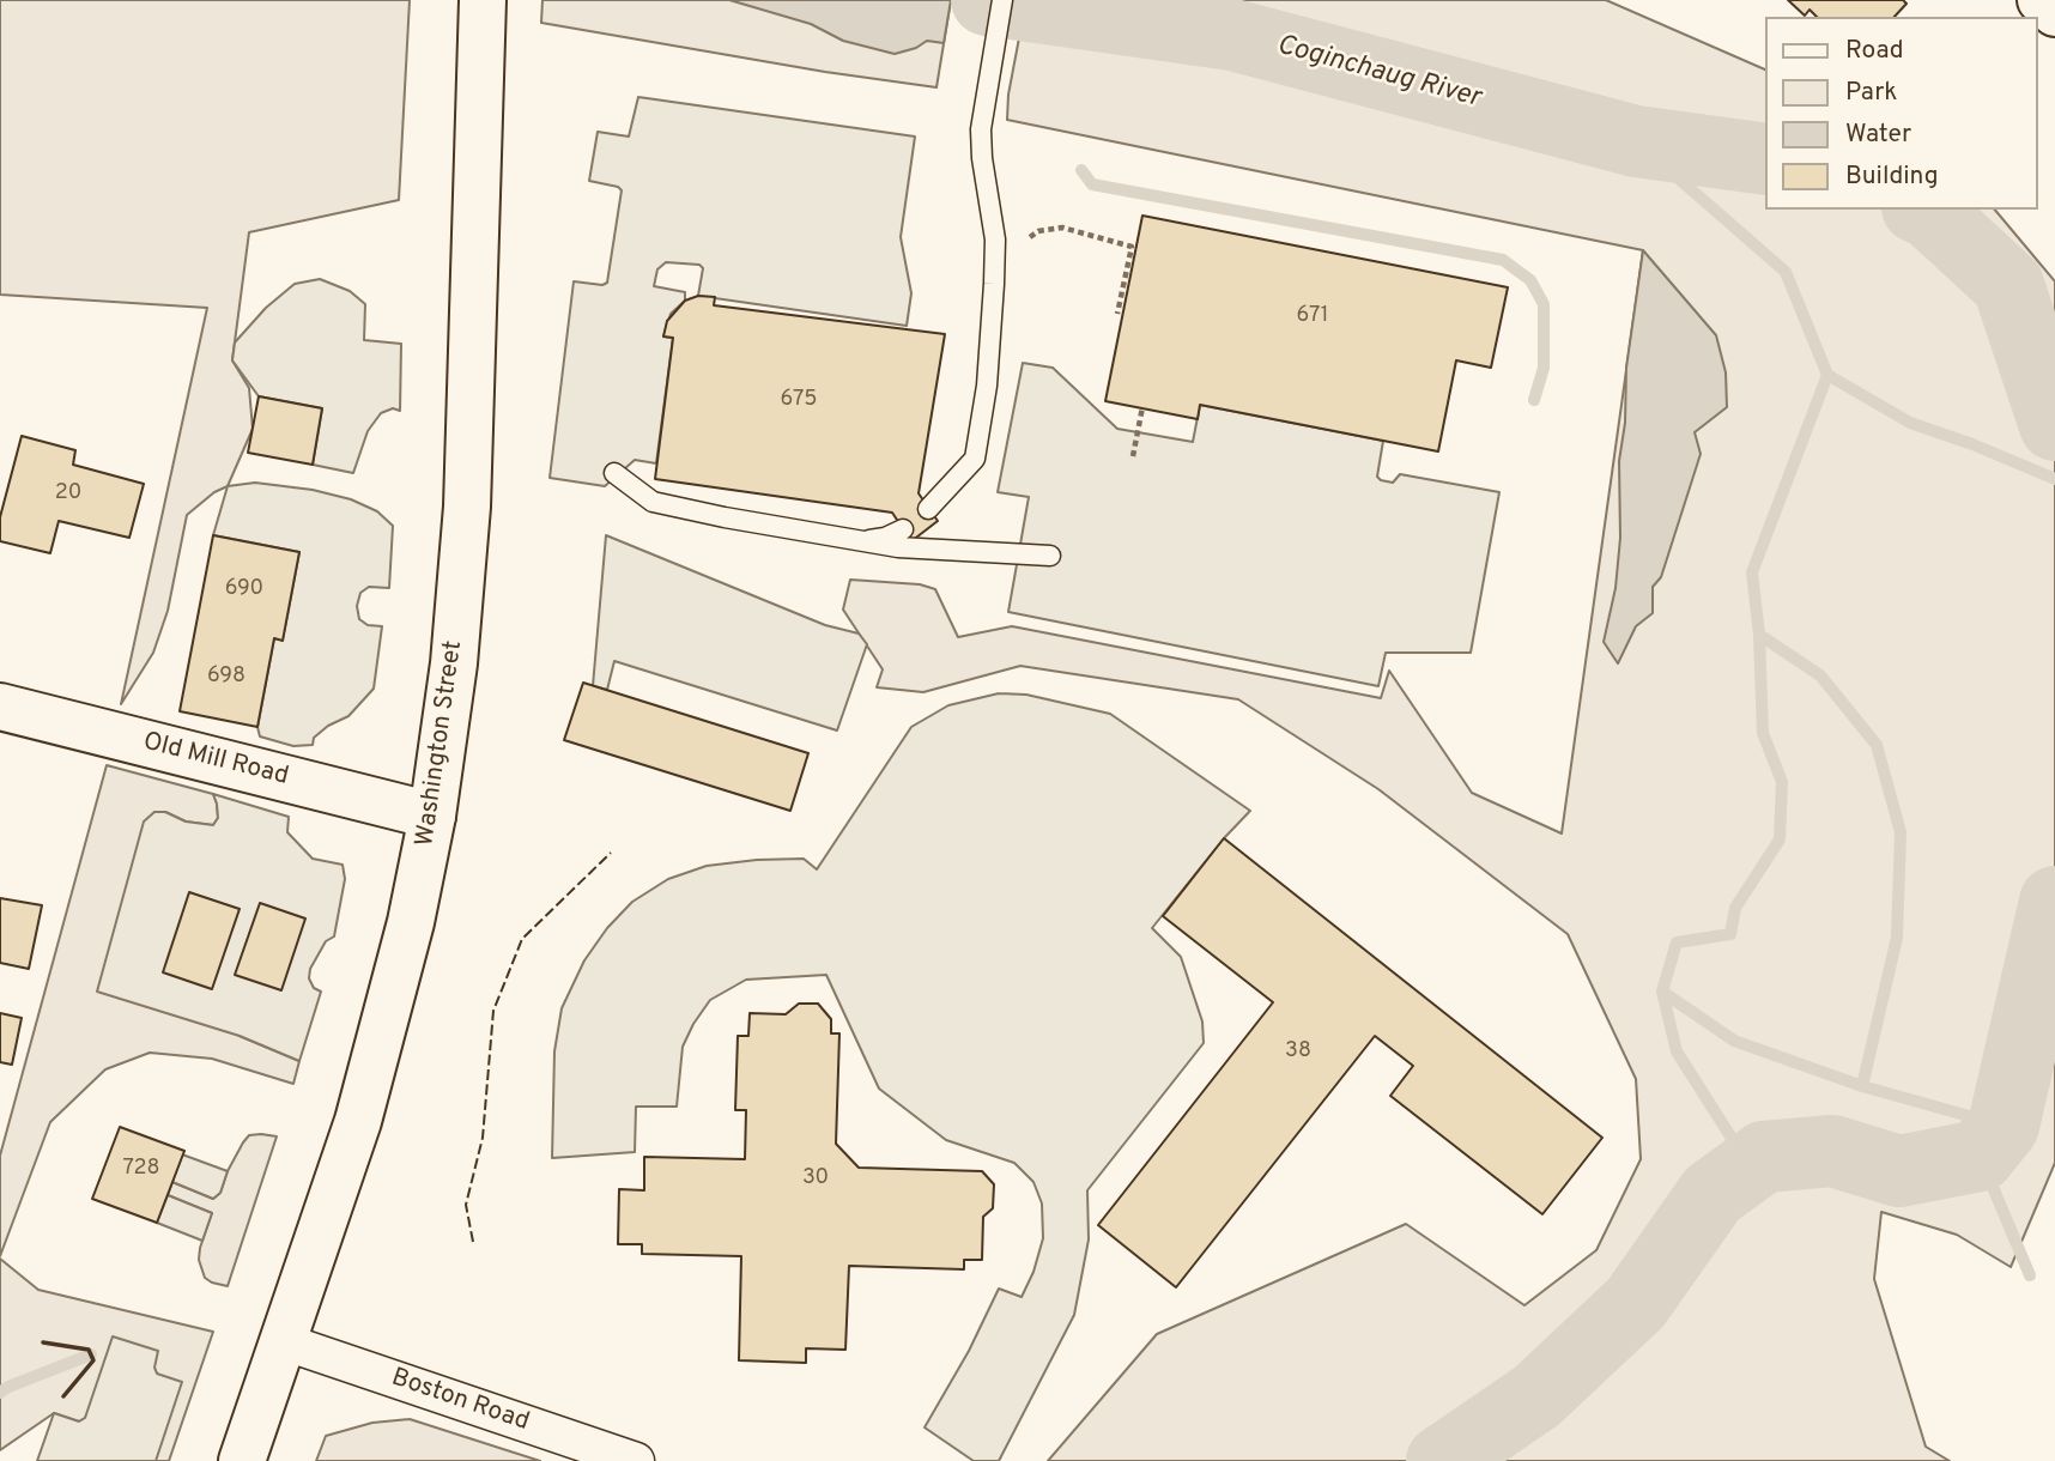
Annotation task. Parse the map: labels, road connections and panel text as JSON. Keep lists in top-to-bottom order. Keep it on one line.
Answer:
{"streets":{"main road":["Washington Street","Old Mill Road"],"street":["Boston Road"]},"crossings":[["Washington Street","Old Mill Road"],["Washington Street","Boston Road"]],"water":["Coginchaug River"],"house_numbers":["671","675","20","690","698","38","728","30"],"legend":["Road","Park","Water","Building"]}
